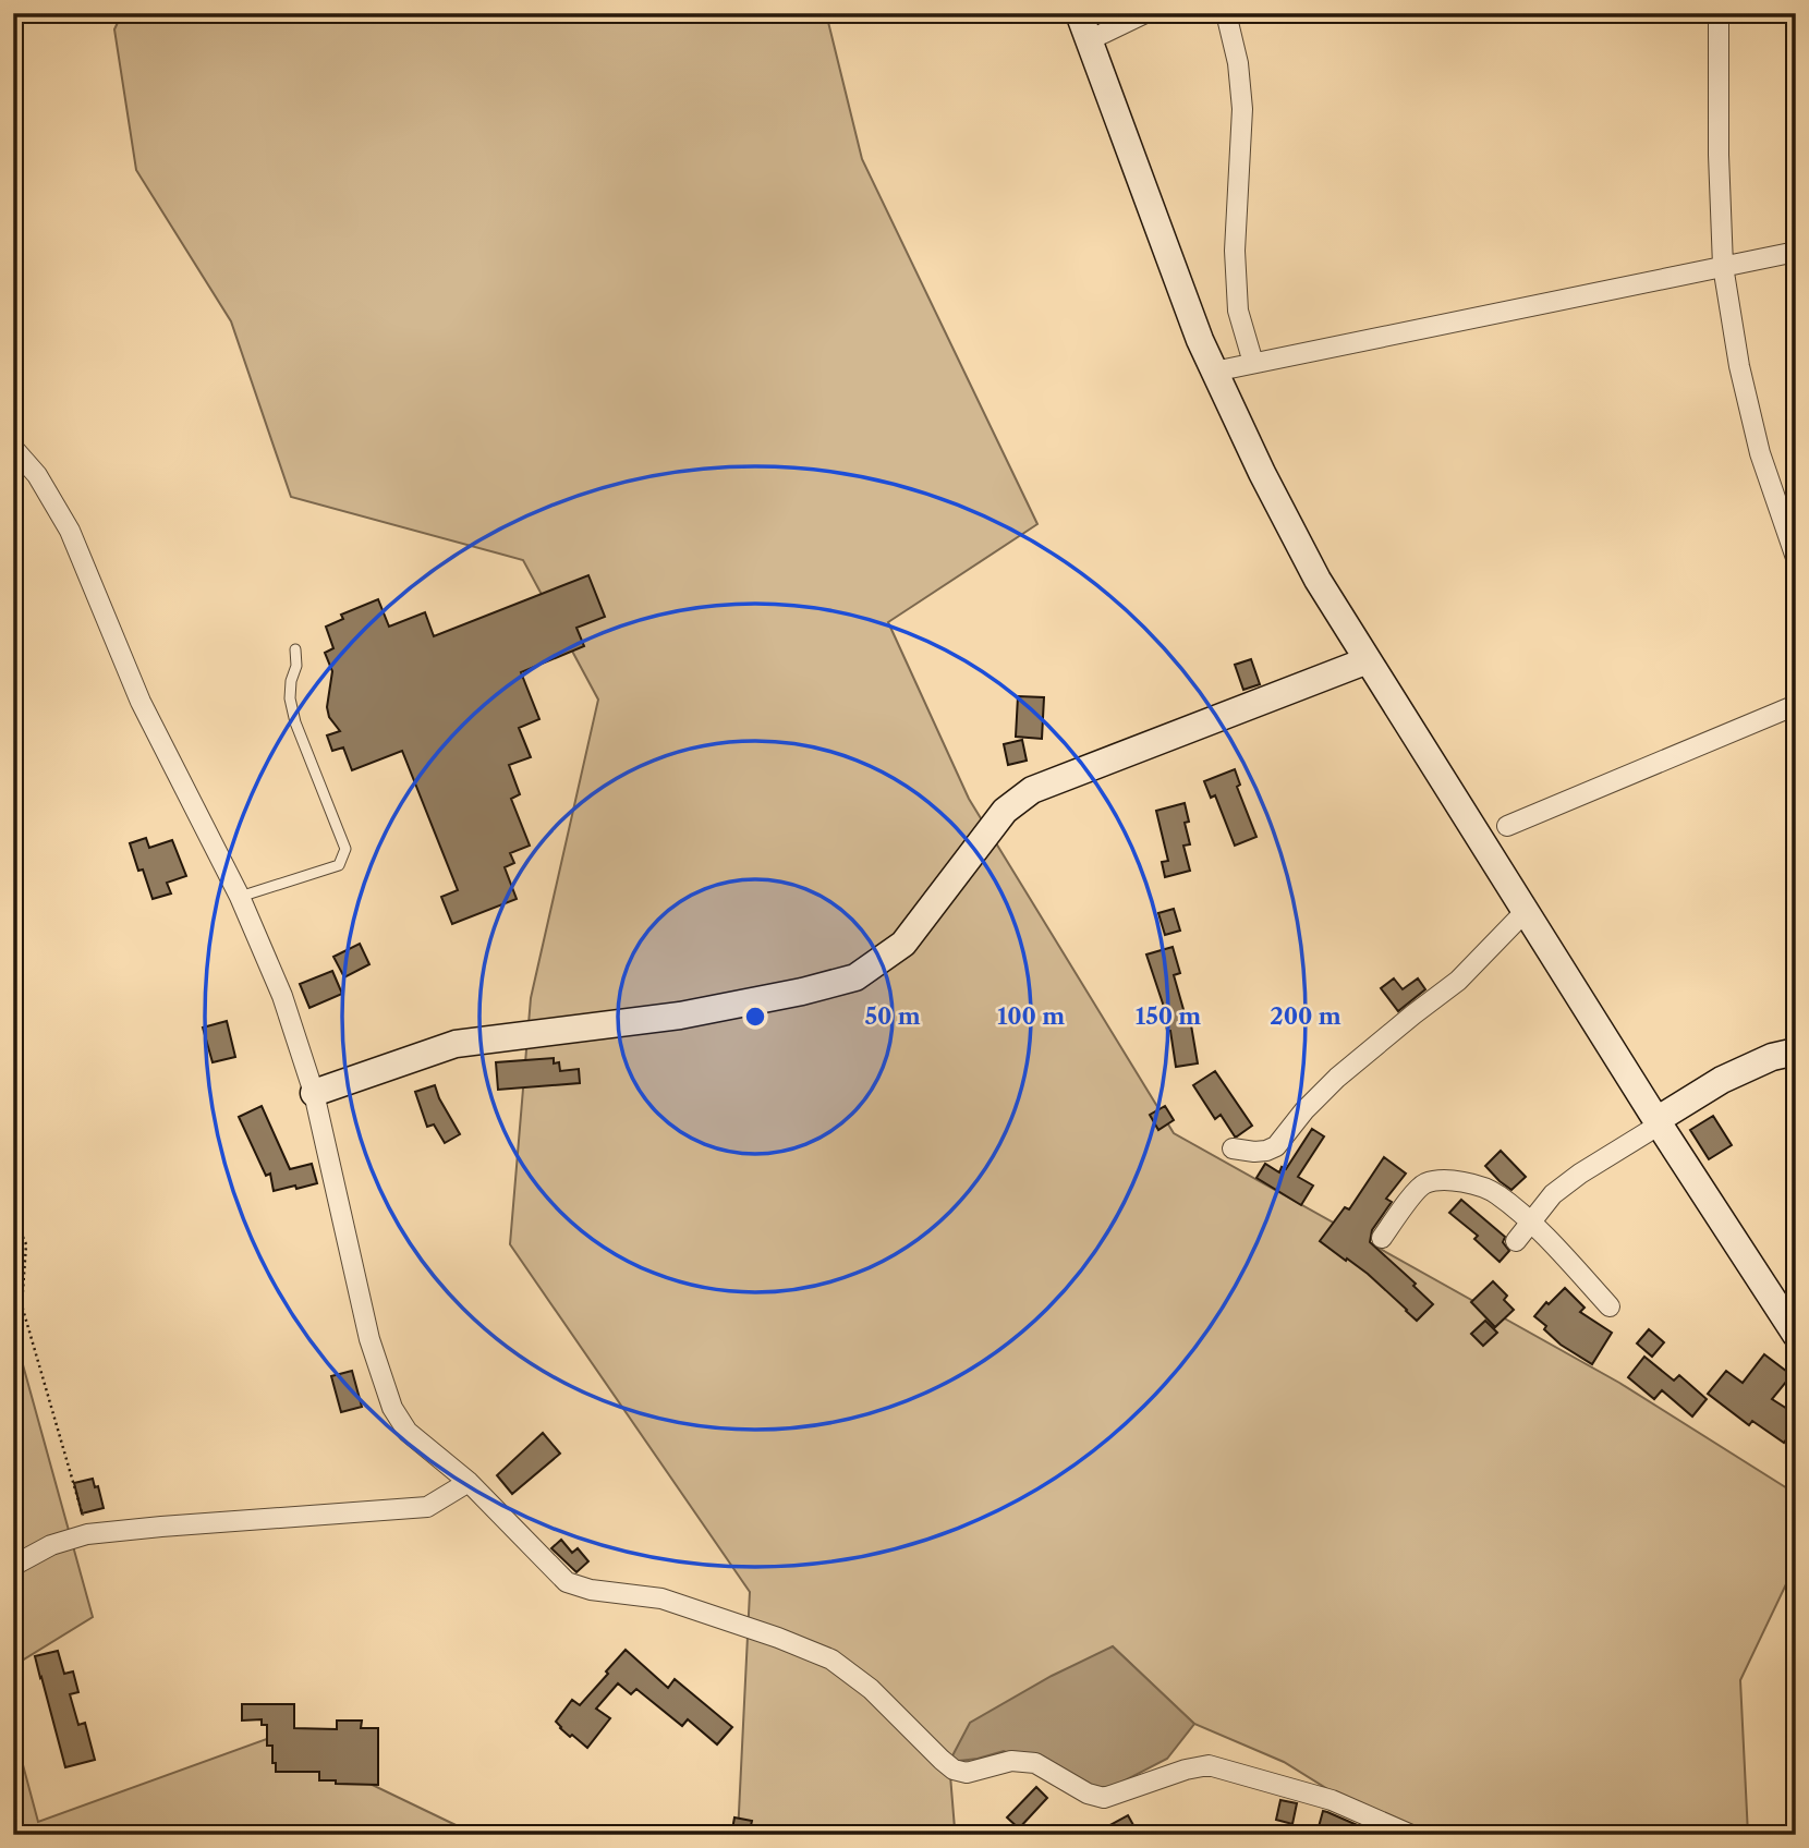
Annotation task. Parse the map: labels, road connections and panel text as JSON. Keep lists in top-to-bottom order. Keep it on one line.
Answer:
{"rings":["50 m","100 m","150 m","200 m"]}
